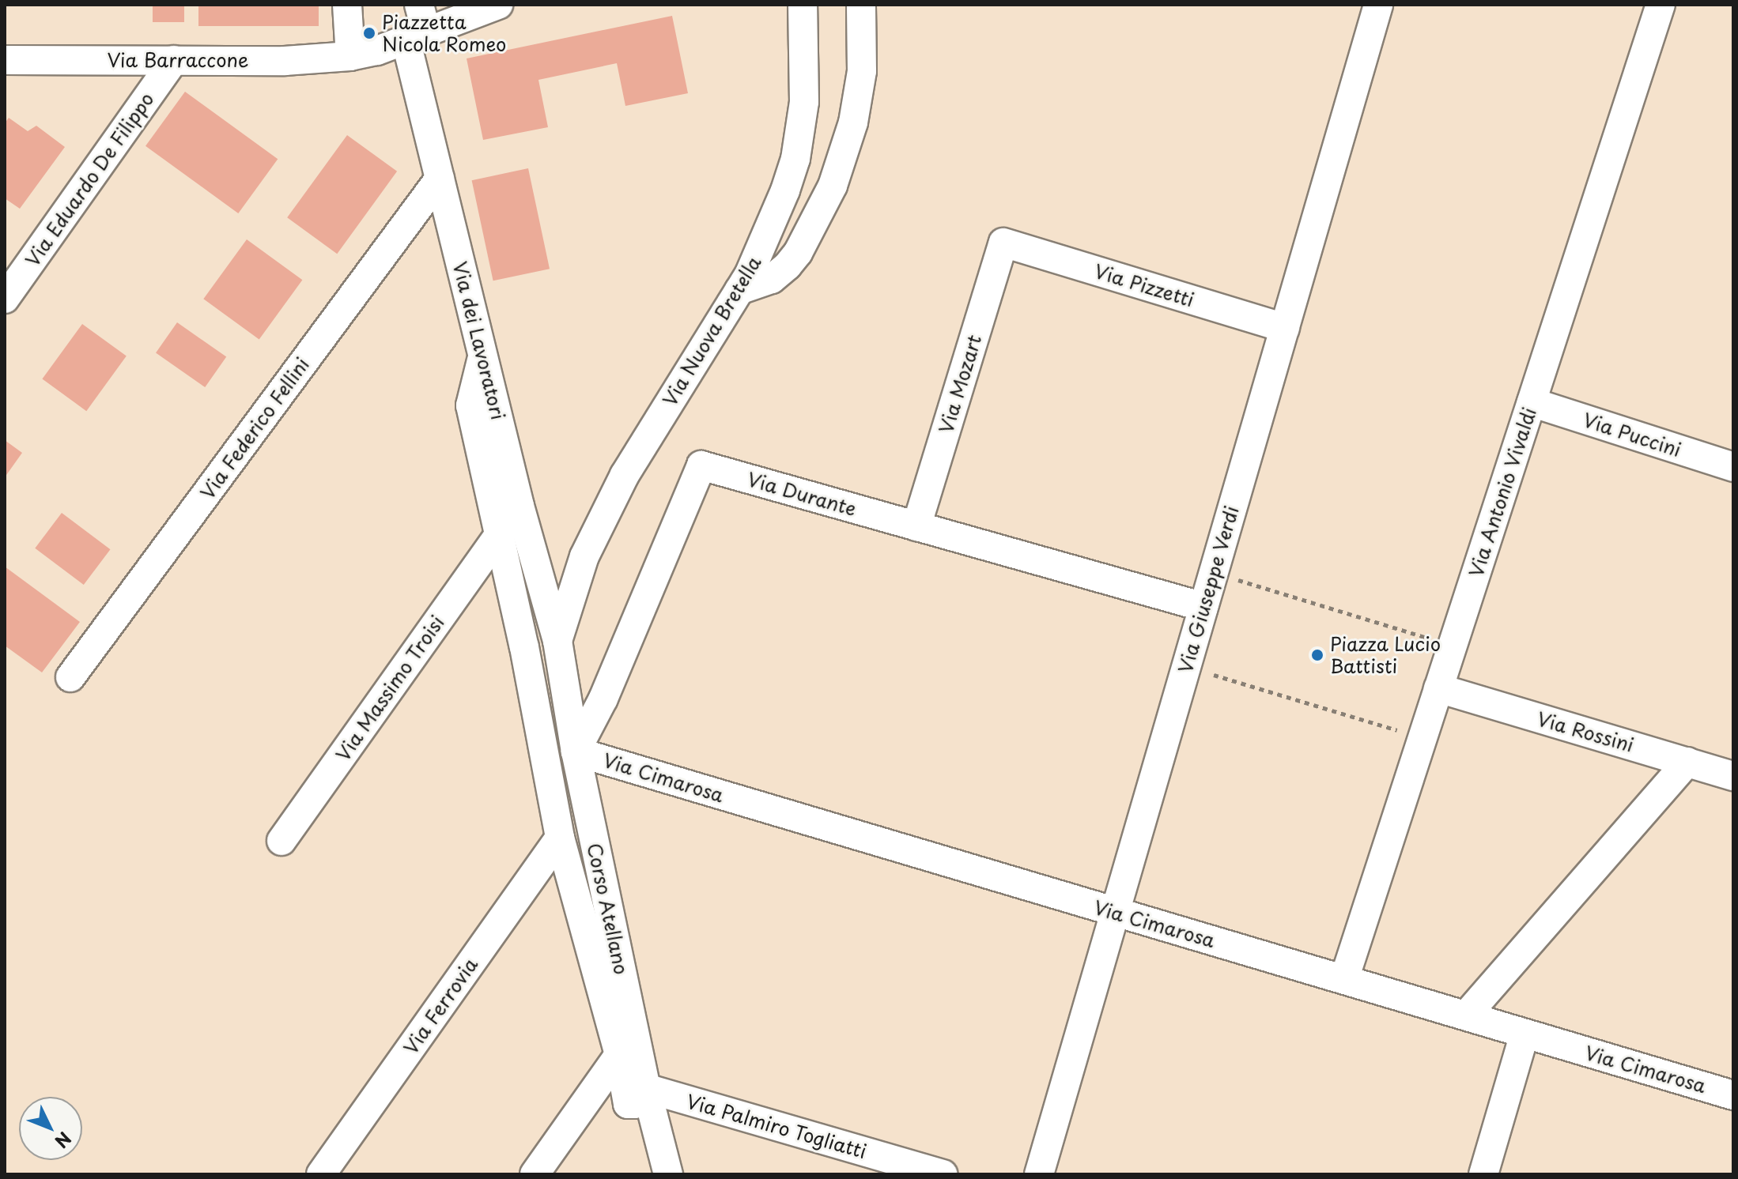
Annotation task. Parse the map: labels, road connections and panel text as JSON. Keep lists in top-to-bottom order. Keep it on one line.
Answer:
{"streets":{"street":["Via Barraccone","Via Eduardo De Filippo","Via Pizzetti","Via Nuova Bretella","Via dei Lavoratori","Via Mozart","Via Federico Fellini","Via Puccini","Via Antonio Vivaldi","Via Durante","Via Giuseppe Verdi","Via Massimo Troisi","Via Rossini","Via Cimarosa","Corso Atellano","Via Ferrovia","Via Palmiro Togliatti"]},"crossings":[["Via Barraccone","Via Eduardo De Filippo"],["Via Barraccone","Via dei Lavoratori"],["Via Pizzetti","Via Mozart"],["Via Pizzetti","Via Giuseppe Verdi"],["Via Nuova Bretella","Via dei Lavoratori"],["Via Nuova Bretella","Corso Atellano"],["Via dei Lavoratori","Via Federico Fellini"],["Via dei Lavoratori","Corso Atellano"],["Via Mozart","Via Durante"],["Via Puccini","Via Antonio Vivaldi"],["Via Antonio Vivaldi","Via Rossini"],["Via Antonio Vivaldi","Via Cimarosa"],["Via Durante","Via Giuseppe Verdi"],["Via Durante","Via Cimarosa"],["Via Durante","Corso Atellano"],["Via Giuseppe Verdi","Via Cimarosa"],["Via Cimarosa","Corso Atellano"],["Corso Atellano","Via Palmiro Togliatti"]],"places":["Piazzetta Nicola Romeo","Piazza Lucio Battisti"],"north":"bottom right"}
